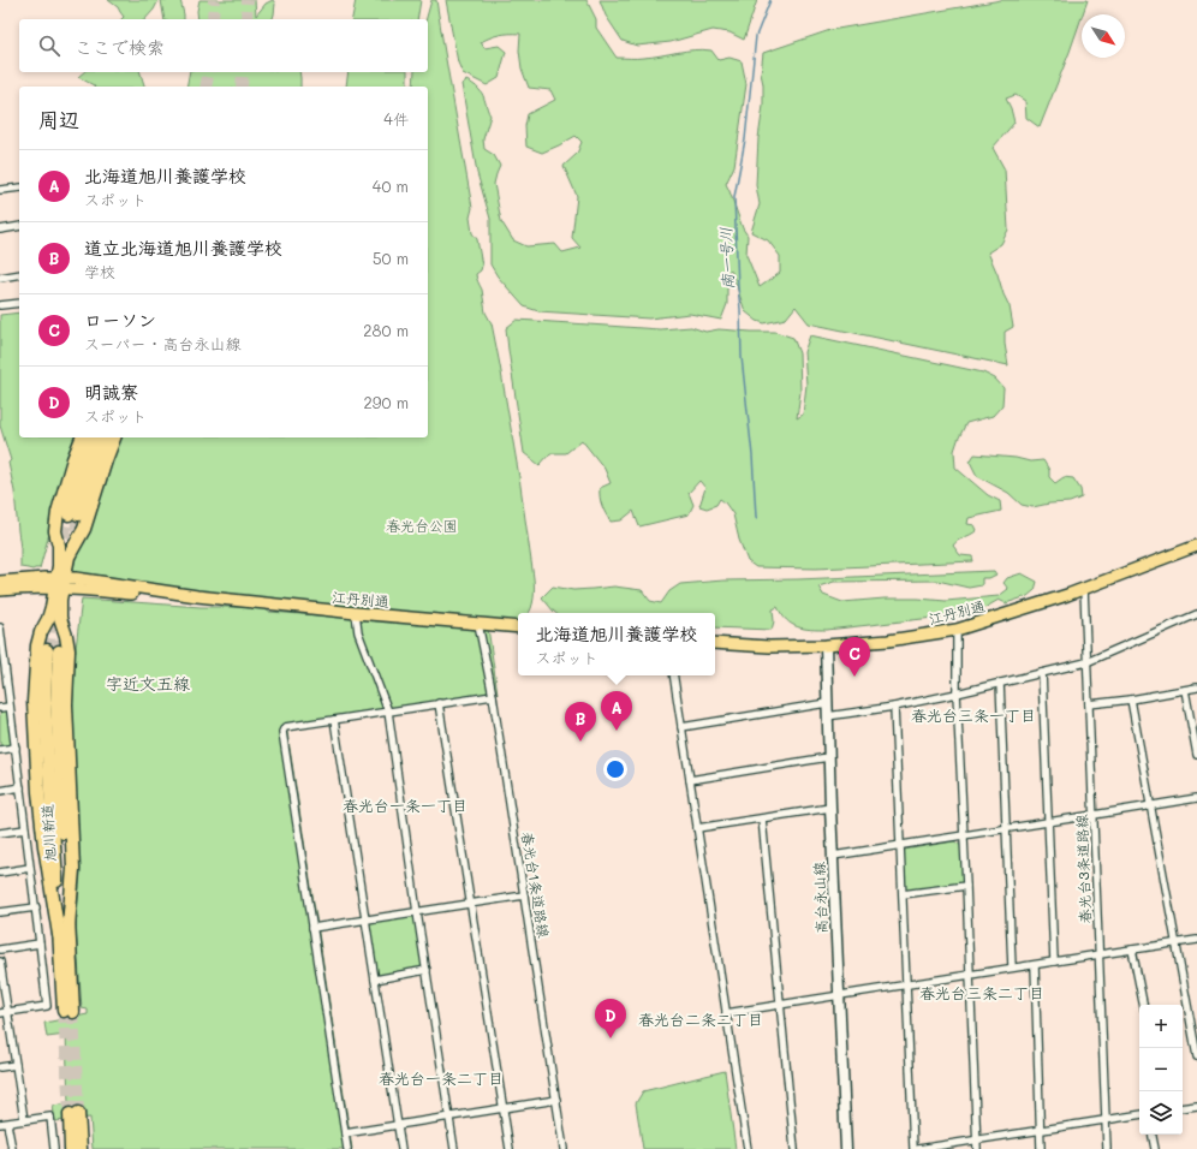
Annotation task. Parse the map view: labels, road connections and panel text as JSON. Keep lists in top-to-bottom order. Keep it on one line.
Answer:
{"streets":{"highway":["旭川新道"],"main road":["江丹別通"],"street":["春光台3条道路線","春光台1条道路線","高台永山線"]},"crossings":[["江丹別通","春光台3条道路線"],["江丹別通","春光台1条道路線"],["江丹別通","高台永山線"]],"districts":["字近文五線","春光台三条一丁目","春光台一条一丁目","春光台三条二丁目","春光台二条二丁目","春光台一条二丁目"],"water":["南一号川"],"parks":["春光台公園"],"north":"bottom right","page":{"search":"ここで検索","heading":["周辺","4件"],"list":[{"mark":"A","name":"北海道旭川養護学校","note":"スポット","value":"40 m"},{"mark":"B","name":"道立北海道旭川養護学校","note":"学校","value":"50 m"},{"mark":"C","name":"ローソン","note":"スーパー · 高台永山線","value":"280 m"},{"mark":"D","name":"明誠寮","note":"スポット","value":"290 m"}],"popup":["北海道旭川養護学校","スポット"],"pins":["C","A","B","D"],"map_buttons":["+","−"]}}
